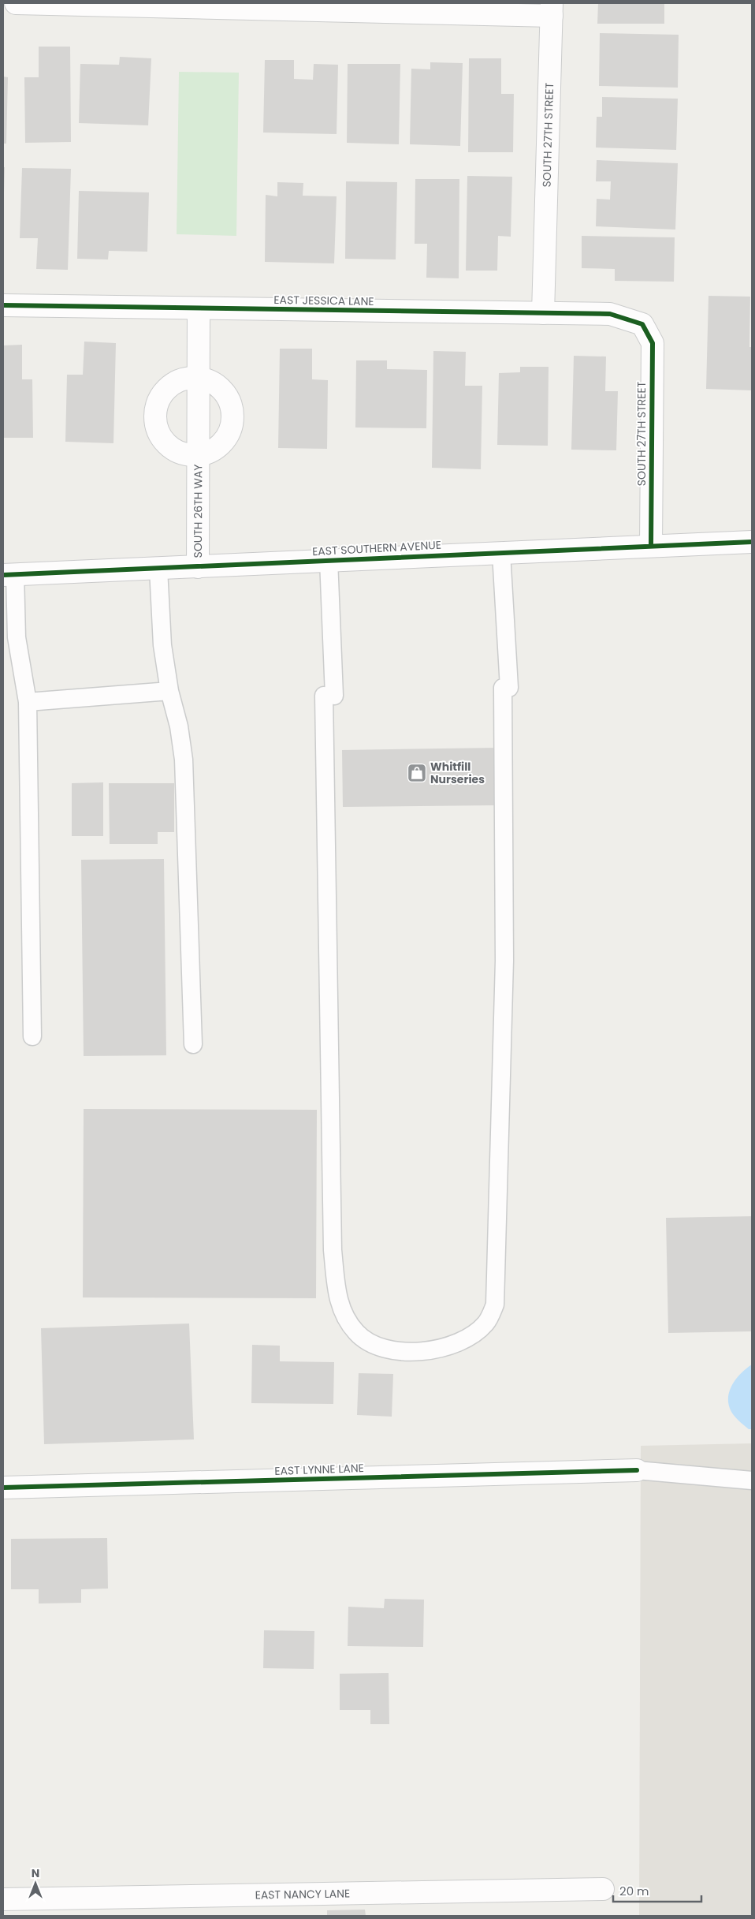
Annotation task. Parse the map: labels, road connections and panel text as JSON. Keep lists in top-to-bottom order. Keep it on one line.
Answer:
{"streets":{"street":["SOUTH 27TH STREET","EAST JESSICA LANE","SOUTH 26TH WAY","EAST SOUTHERN AVENUE","EAST LYNNE LANE","EAST NANCY LANE"]},"crossings":[["SOUTH 27TH STREET","EAST JESSICA LANE"],["SOUTH 27TH STREET","EAST SOUTHERN AVENUE"],["EAST JESSICA LANE","SOUTH 26TH WAY"],["SOUTH 26TH WAY","EAST SOUTHERN AVENUE"]],"places":{"shop":["Whitfill Nurseries"]},"scale_bar":"20 m","north":"top"}
